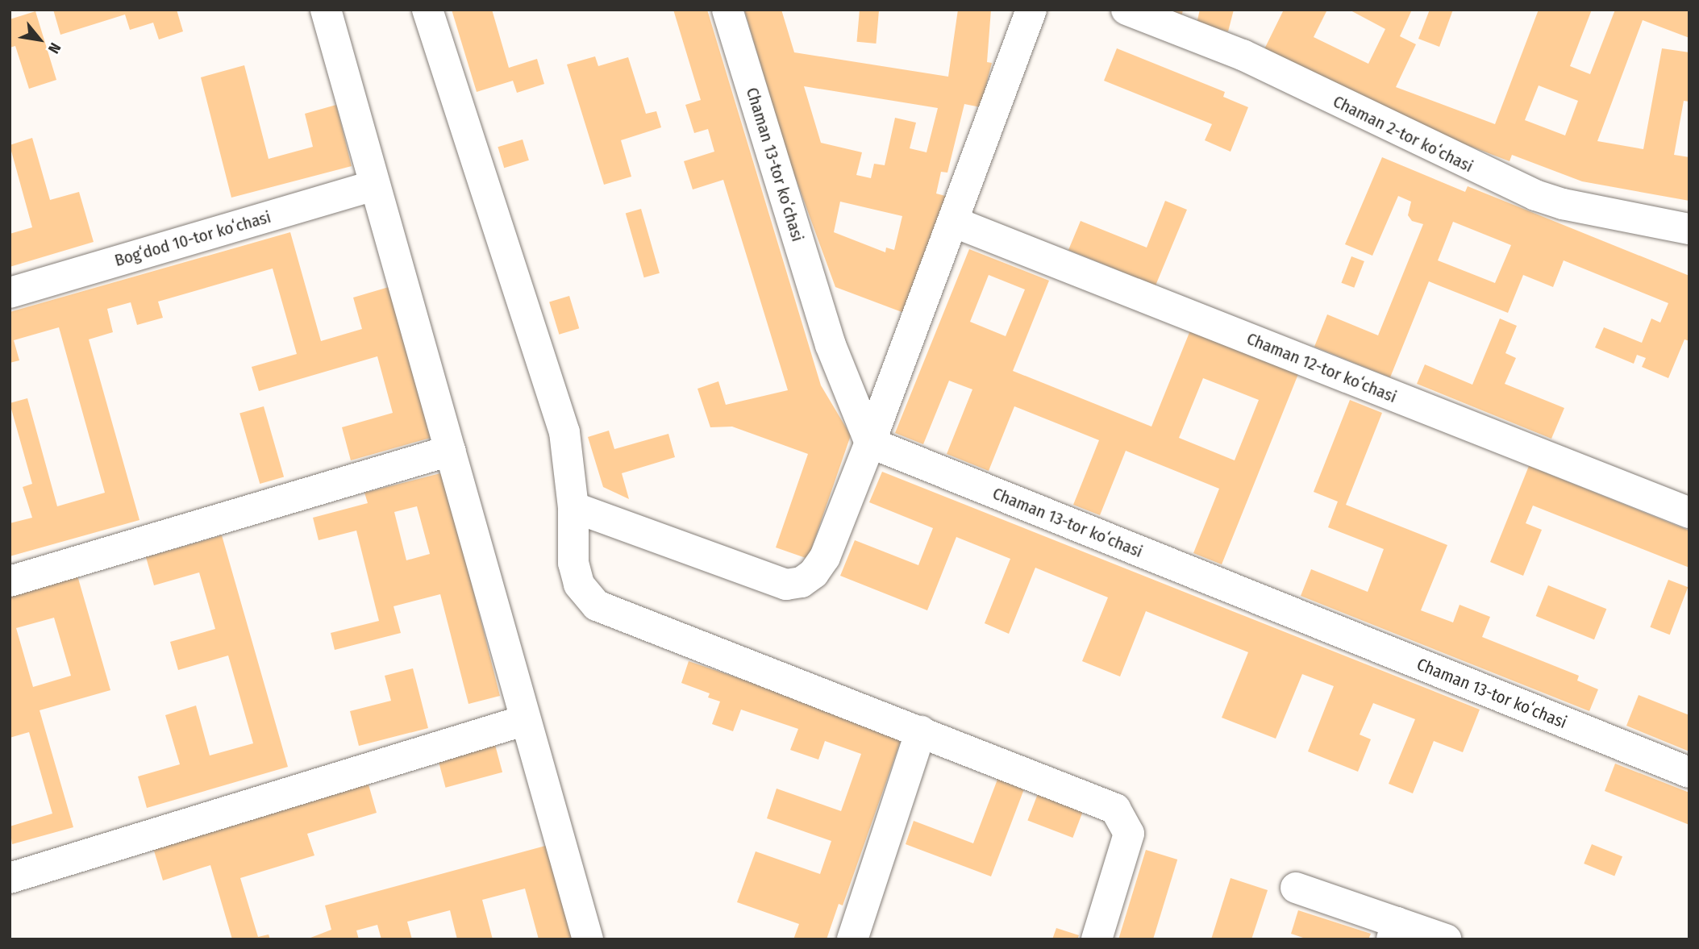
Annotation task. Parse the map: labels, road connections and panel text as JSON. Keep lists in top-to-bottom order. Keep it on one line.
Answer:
{"streets":{"street":["Chaman 2-tor koʻchasi","Chaman 13-tor koʻchasi","Bogʻdod 10-tor koʻchasi","Chaman 12-tor koʻchasi"]},"north":"bottom right"}
